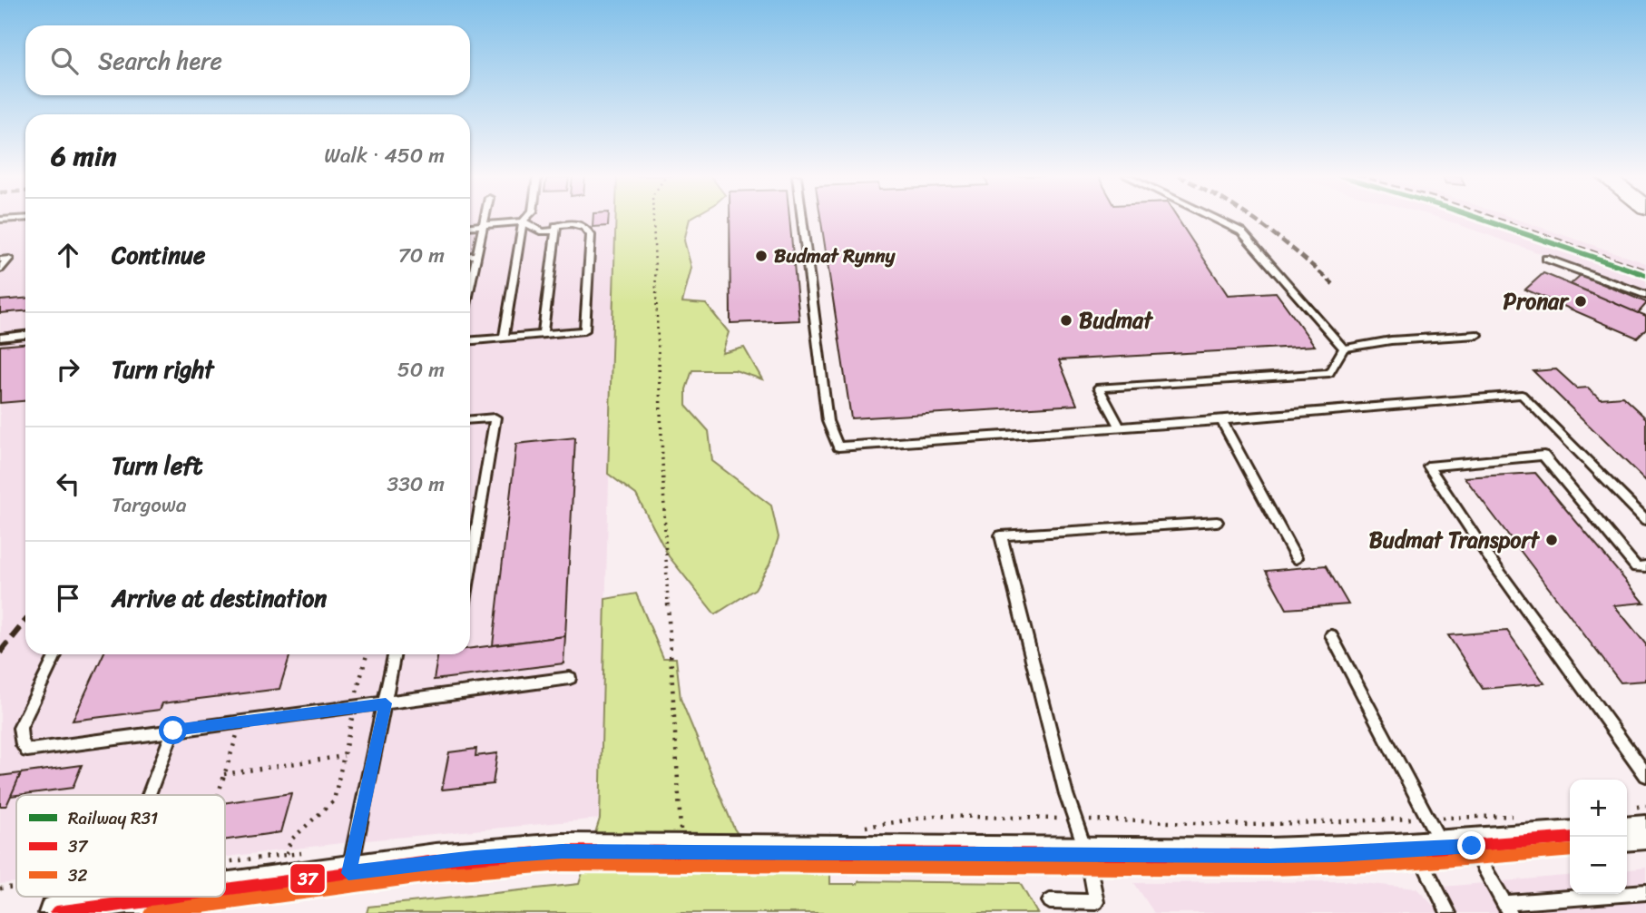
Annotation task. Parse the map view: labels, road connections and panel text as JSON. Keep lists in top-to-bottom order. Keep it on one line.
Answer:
{"places":["Budmat Rynny","Pronar","Budmat","Budmat Transport"],"lines":["rail line R31","transit line 37","transit line 32"],"legend":["Railway R31","37","32"],"page":{"search":"Search here","heading":["6 min","Walk · 450 m"],"list":[["Continue","70 m"],["Turn right","50 m"],["Turn left","Targowa","330 m"],"Arrive at destination"],"map_buttons":["+","−"]}}
